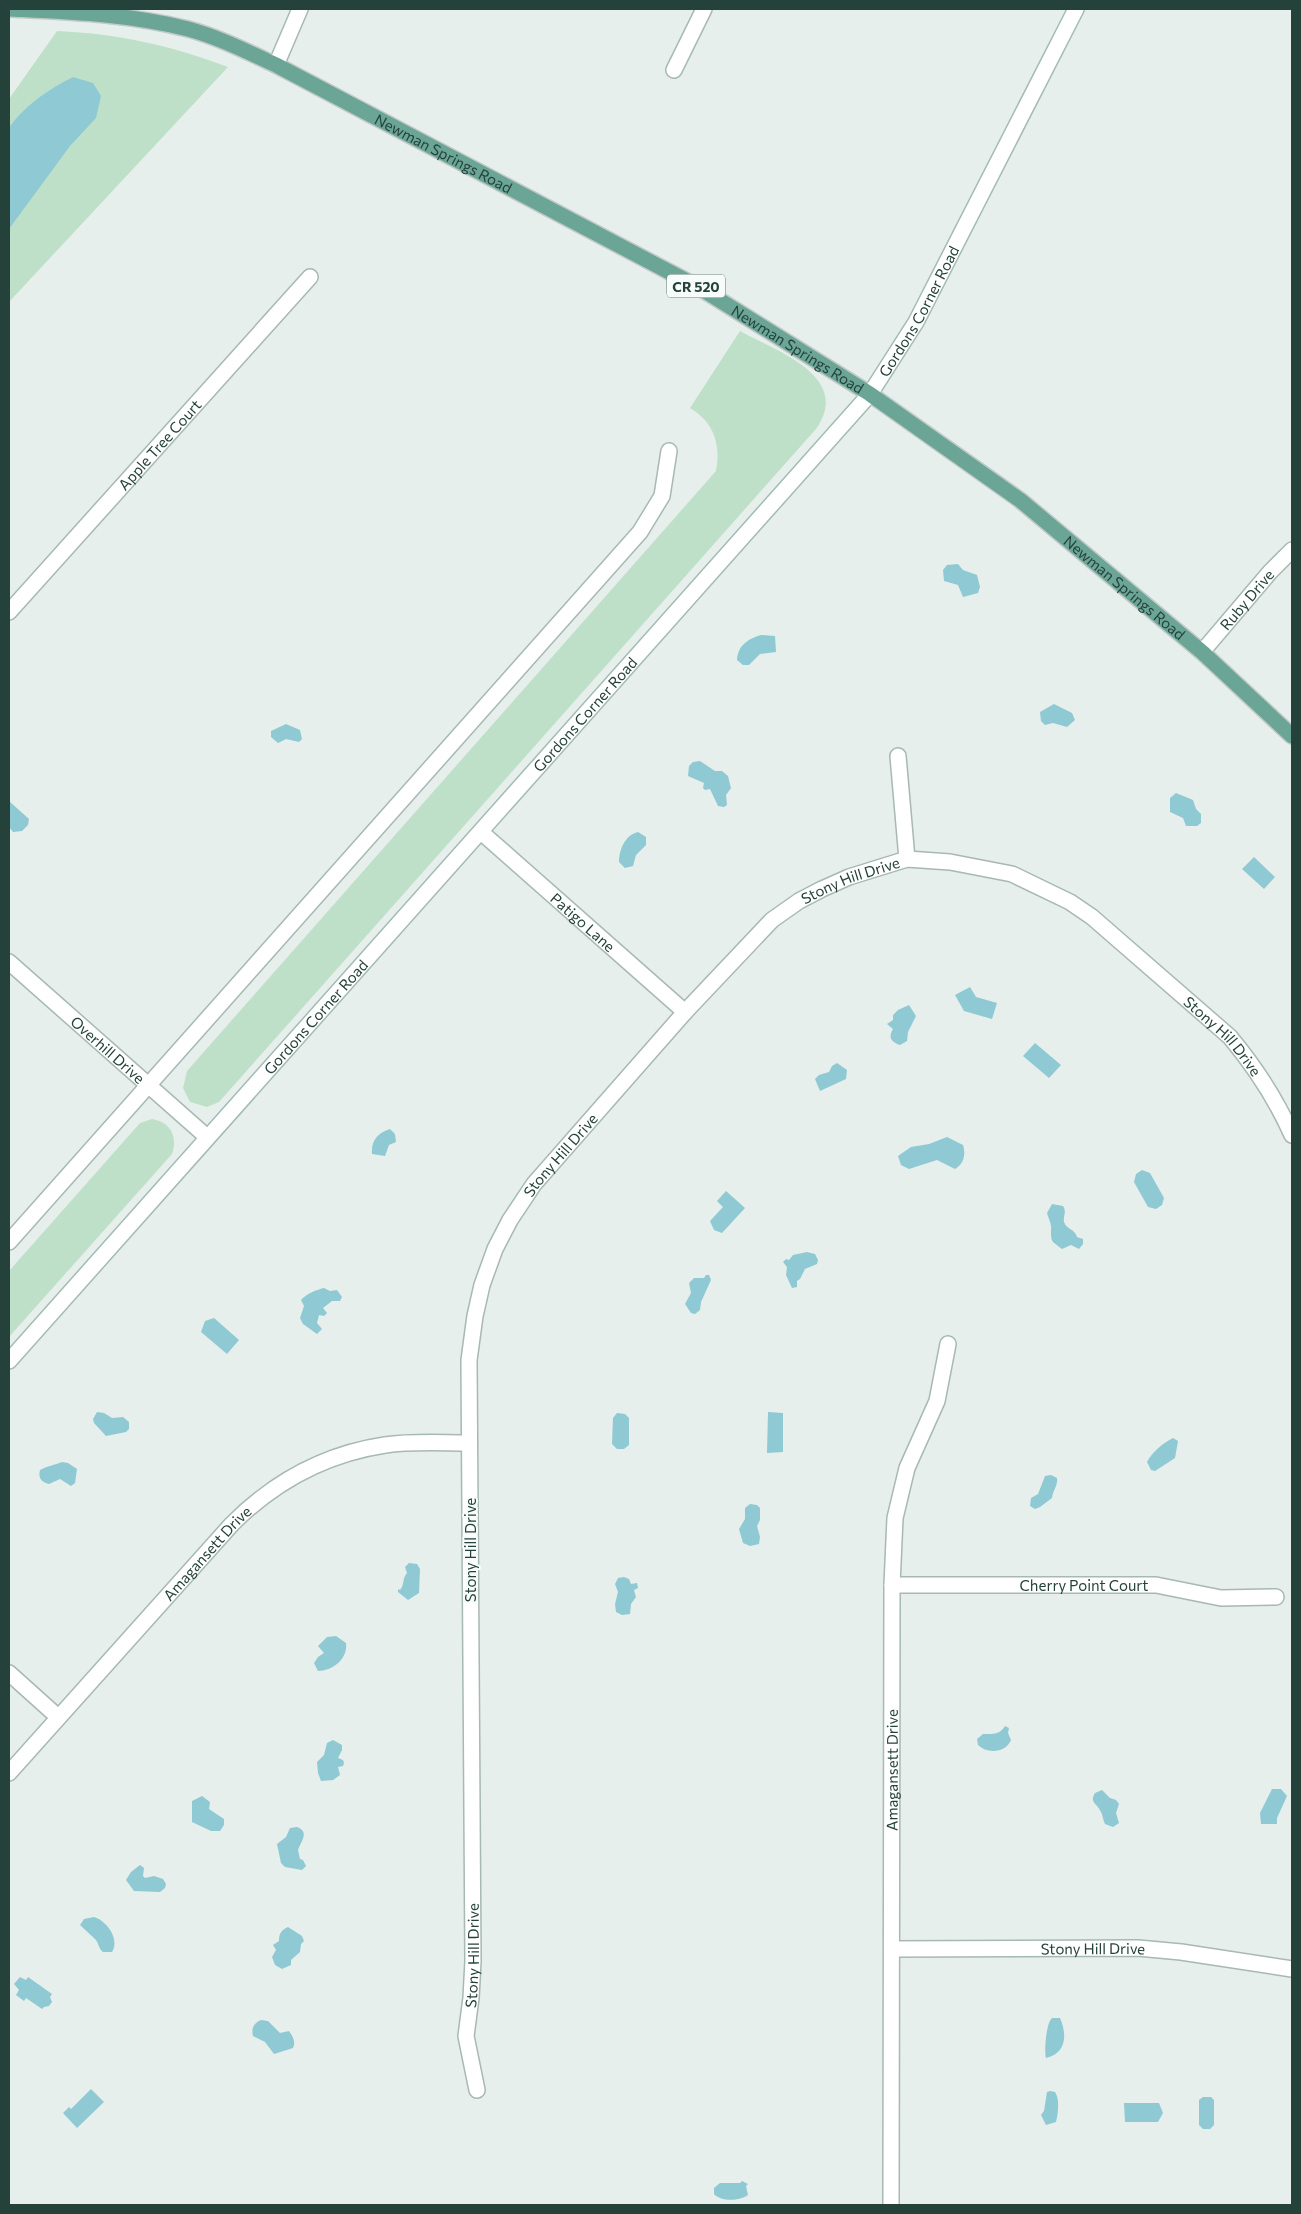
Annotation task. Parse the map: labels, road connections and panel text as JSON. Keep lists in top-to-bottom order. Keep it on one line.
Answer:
{"streets":{"main road":["Newman Springs Road","CR 520"],"street":["Gordons Corner Road","Apple Tree Court","Ruby Drive","Stony Hill Drive","Patigo Lane","Overhill Drive","Amagansett Drive","Cherry Point Court"]},"crossings":[["Newman Springs Road","Gordons Corner Road"],["Newman Springs Road","Ruby Drive"],["Gordons Corner Road","Patigo Lane"],["Gordons Corner Road","Overhill Drive"],["Stony Hill Drive","Patigo Lane"],["Stony Hill Drive","Amagansett Drive"],["Amagansett Drive","Cherry Point Court"]]}
